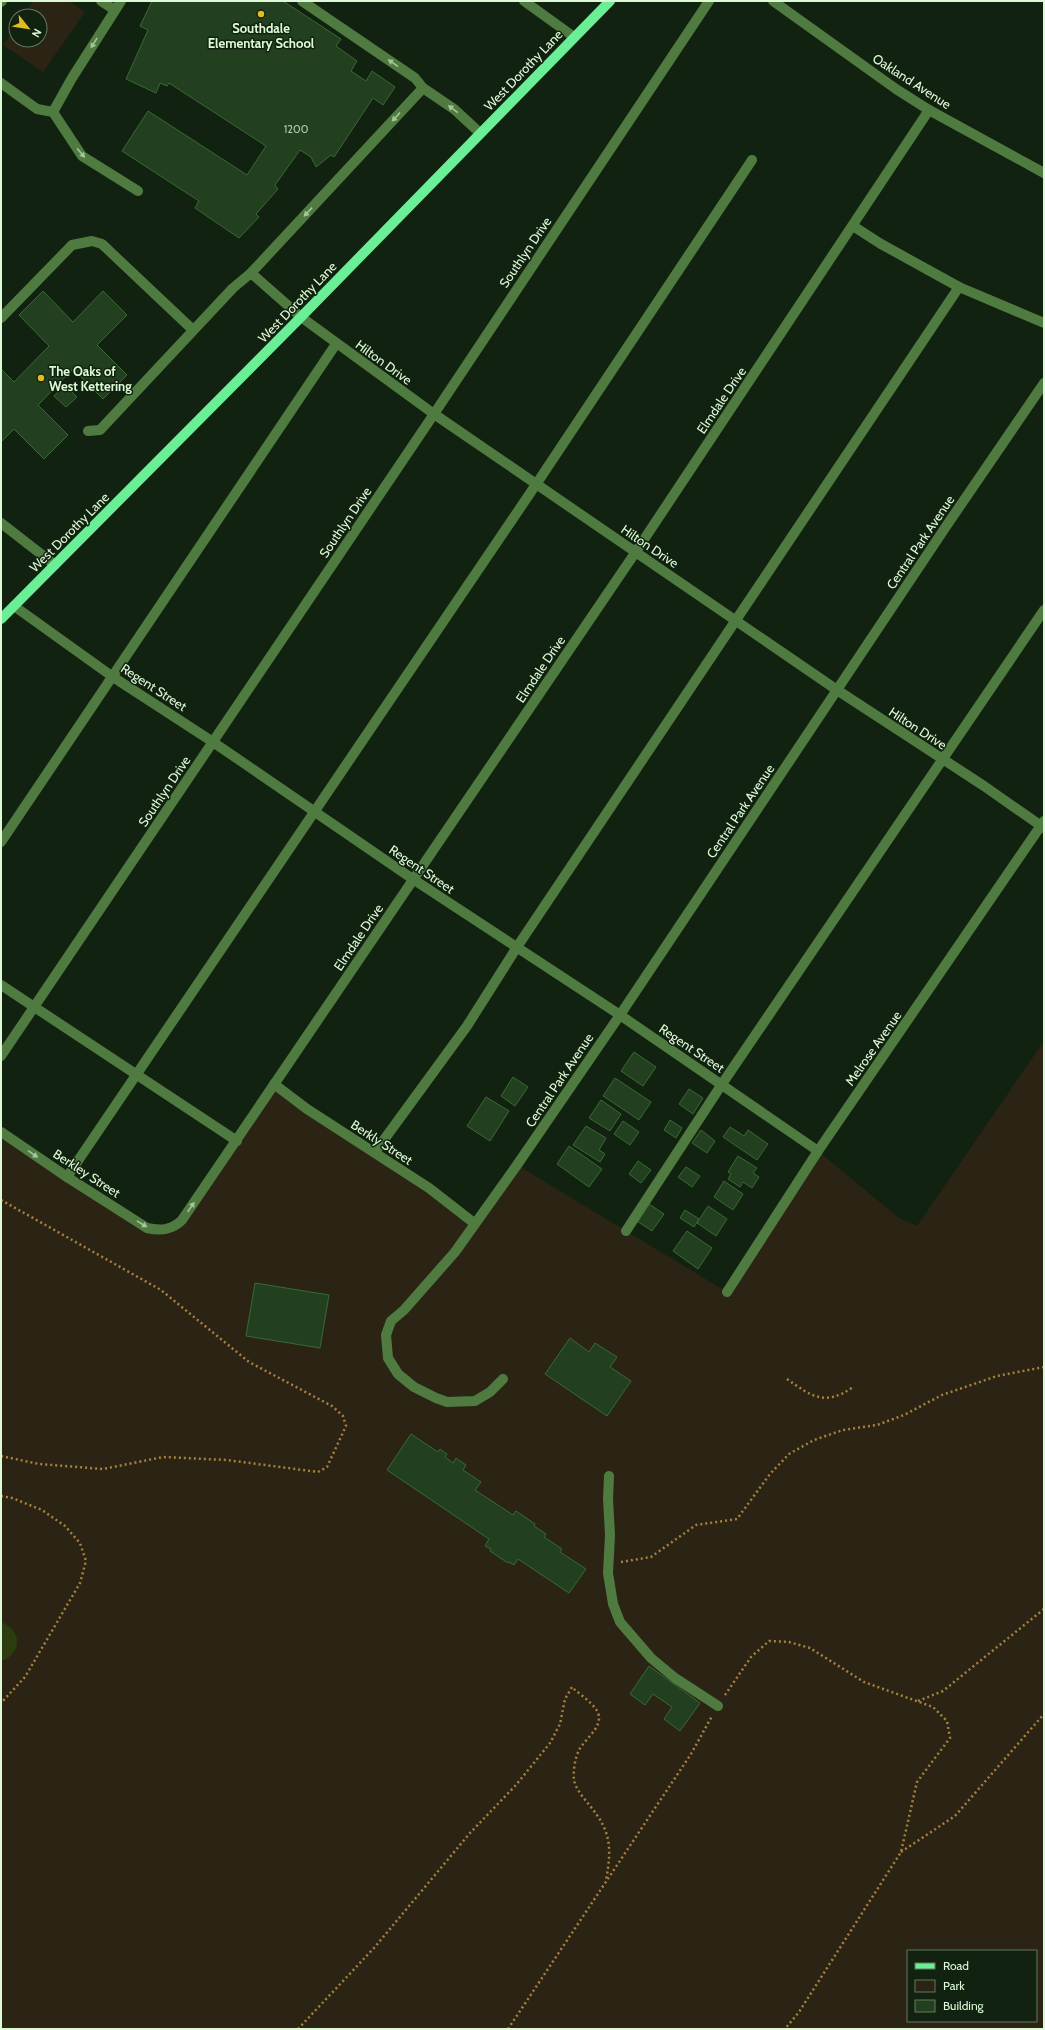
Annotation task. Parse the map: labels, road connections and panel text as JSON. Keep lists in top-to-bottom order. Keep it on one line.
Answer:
{"streets":{"main road":["West Dorothy Lane"],"street":["Oakland Avenue","Southlyn Drive","Hilton Drive","Elmdale Drive","Central Park Avenue","Regent Street","Melrose Avenue","Berkly Street","Berkley Street"]},"crossings":[["West Dorothy Lane","Hilton Drive"],["West Dorothy Lane","Regent Street"],["Oakland Avenue","Elmdale Drive"],["Southlyn Drive","Hilton Drive"],["Southlyn Drive","Regent Street"],["Hilton Drive","Elmdale Drive"],["Hilton Drive","Central Park Avenue"],["Hilton Drive","Melrose Avenue"],["Elmdale Drive","Regent Street"],["Elmdale Drive","Berkly Street"],["Elmdale Drive","Berkley Street"],["Central Park Avenue","Regent Street"],["Central Park Avenue","Berkly Street"],["Regent Street","Melrose Avenue"]],"one_way":["Berkley Street"],"places":["Southdale Elementary School","The Oaks of West Kettering"],"house_numbers":["1200"],"legend":["Road","Park","Building"],"north":"bottom right"}
